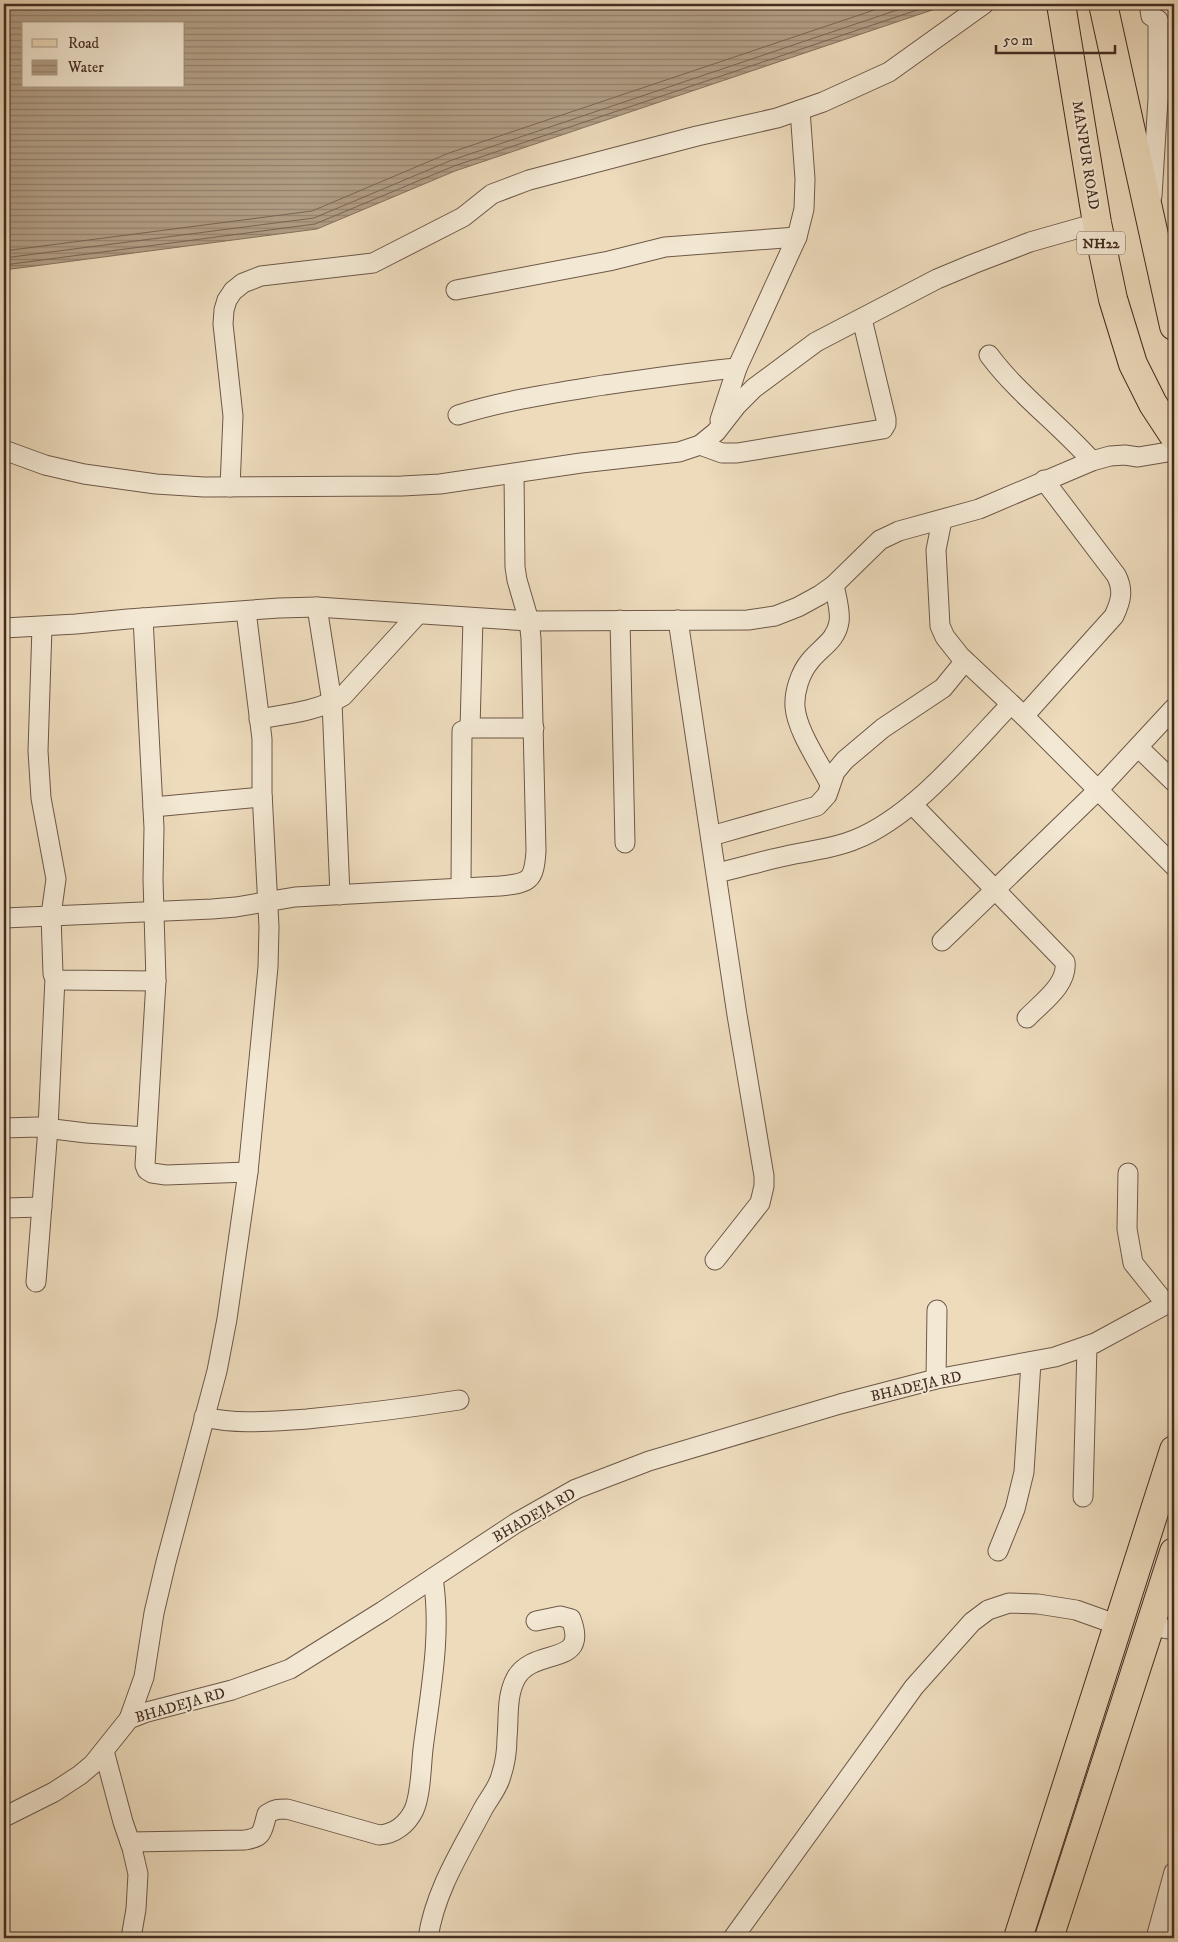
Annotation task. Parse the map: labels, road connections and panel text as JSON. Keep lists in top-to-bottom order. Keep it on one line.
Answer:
{"streets":{"main road":["MANPUR ROAD","NH22"],"street":["BHADEJA RD"]},"legend":["Road","Water"],"scale_bar":"50 m"}
